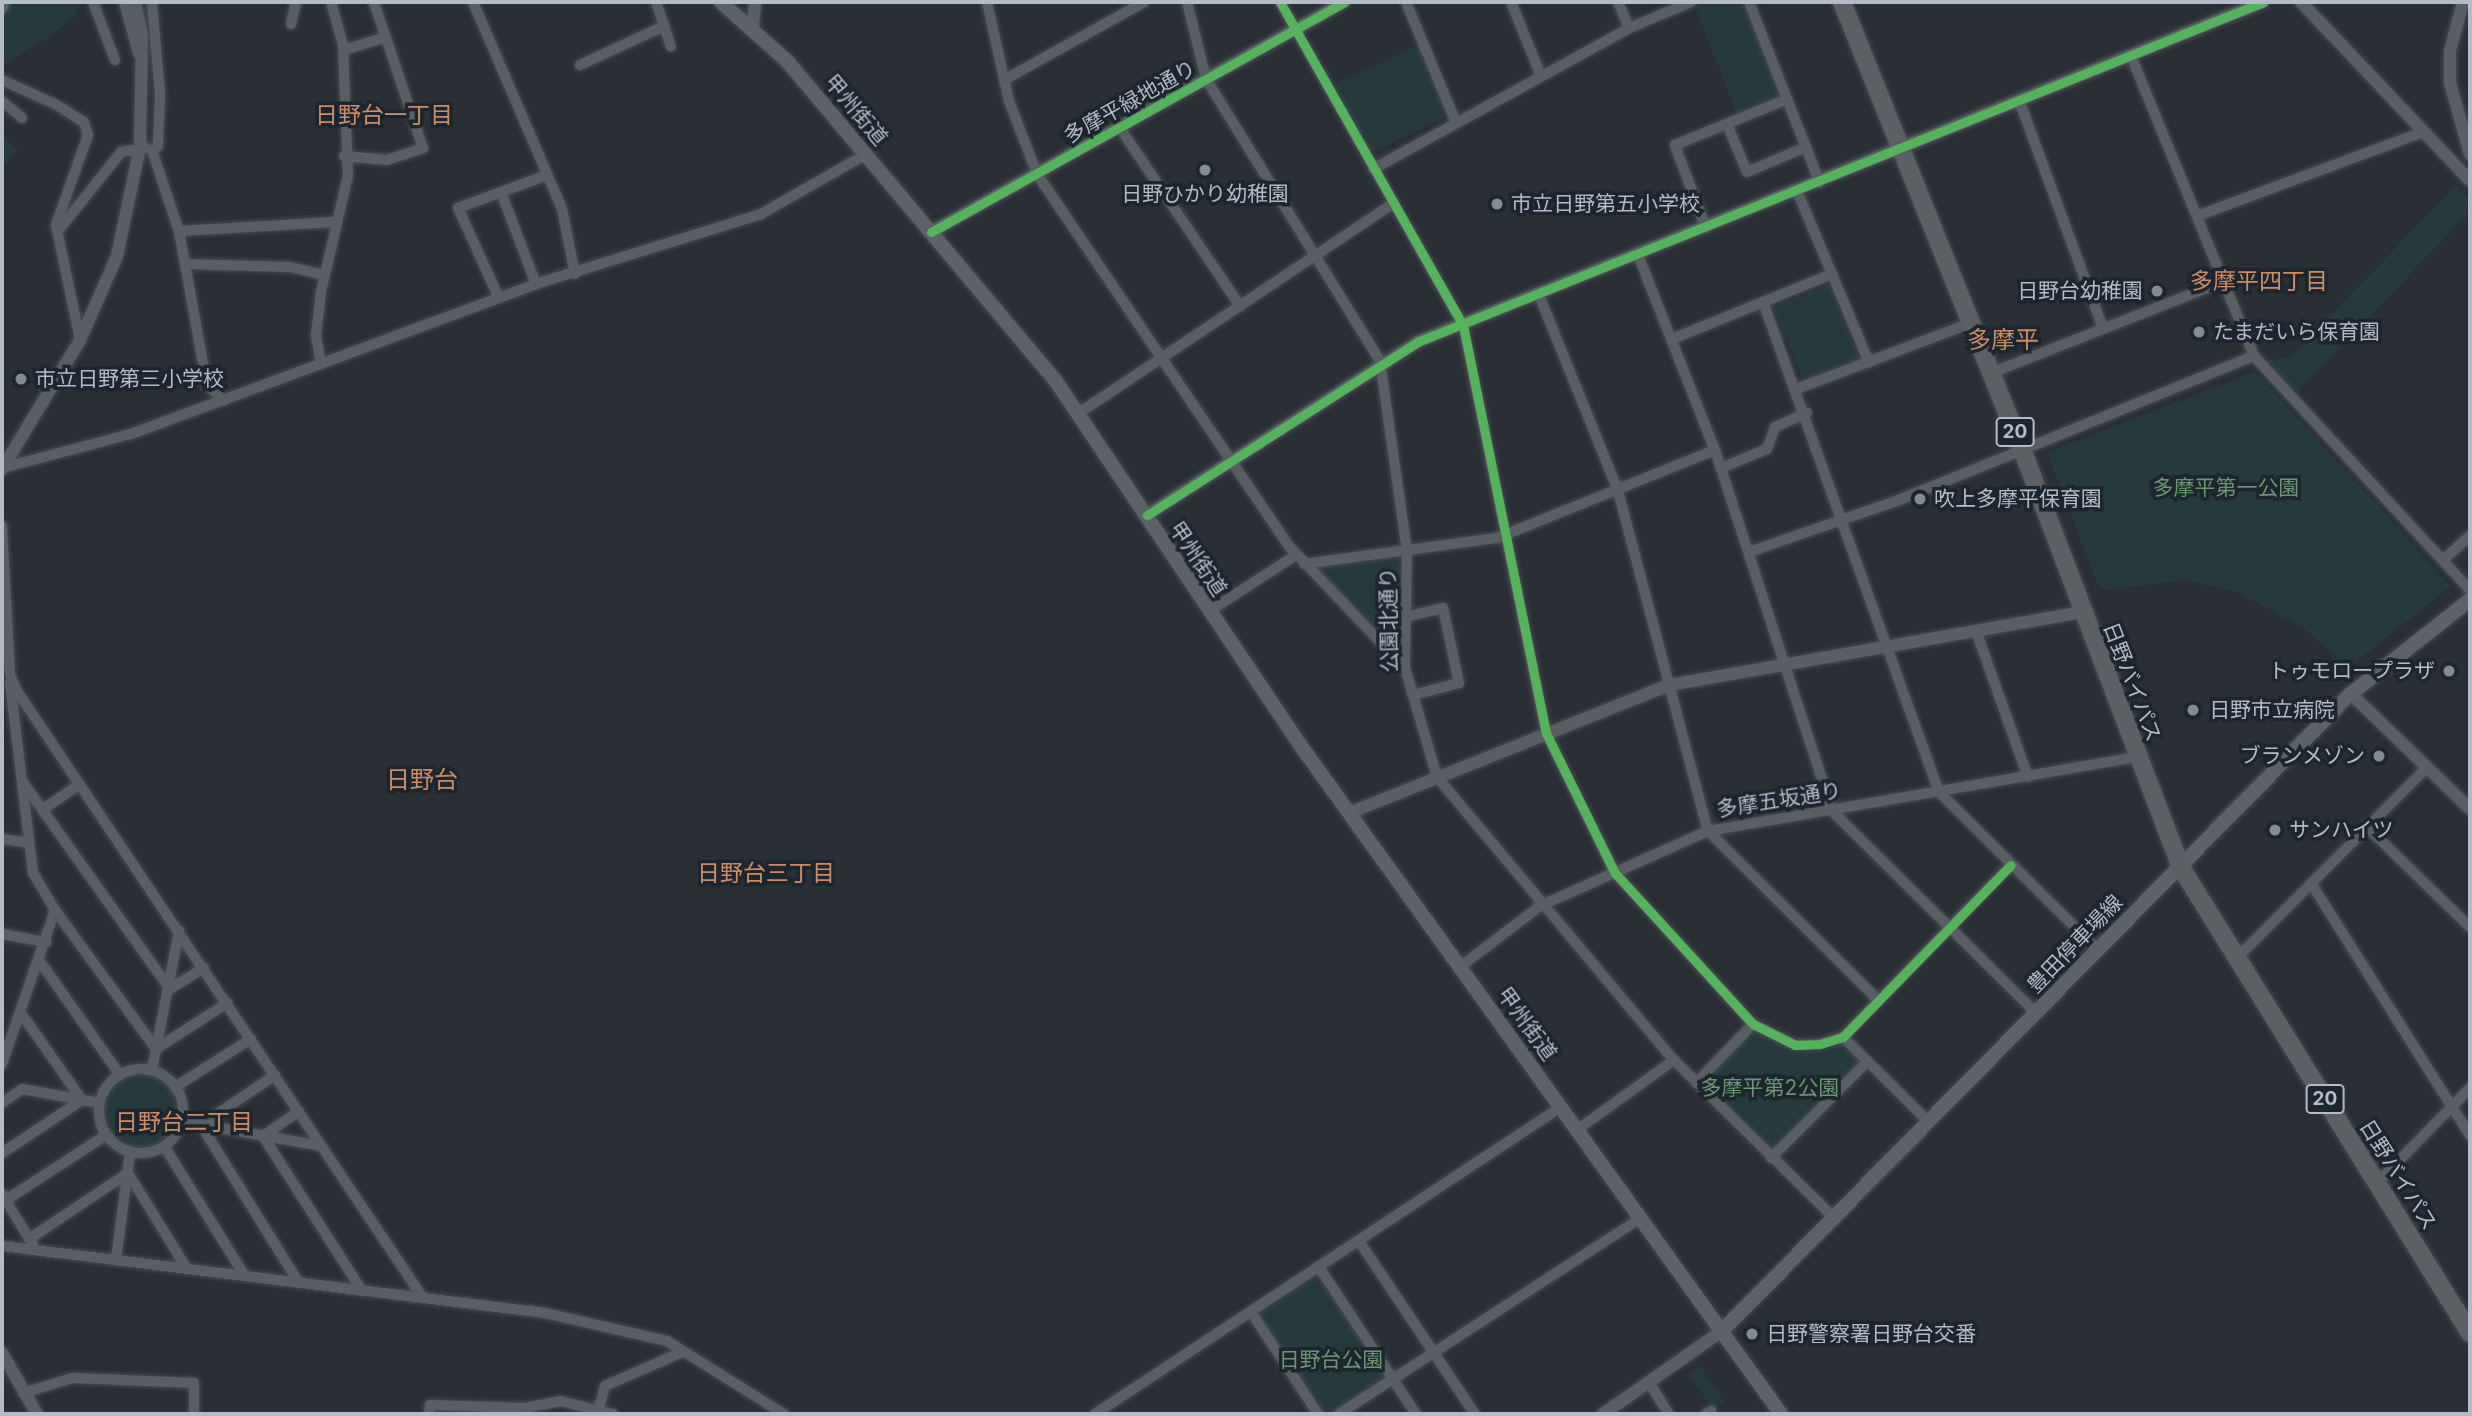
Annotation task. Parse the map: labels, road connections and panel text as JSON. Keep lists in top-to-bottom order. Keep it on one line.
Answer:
{"streets":{"highway":["20","日野バイパス"],"main road":["甲州街道","豊田停車場線"],"street":["多摩平緑地通り","公園北通り","多摩五坂通り"]},"crossings":[["多摩平緑地通り","甲州街道"],["多摩平緑地通り","公園北通り"],["甲州街道","多摩五坂通り"],["甲州街道","豊田停車場線"],["公園北通り","多摩五坂通り"],["公園北通り","豊田停車場線"],["日野バイパス","多摩五坂通り"],["日野バイパス","豊田停車場線"]],"districts":["日野台一丁目","多摩平四丁目","多摩平","日野台","日野台三丁目","日野台二丁目"],"parks":["多摩平第一公園","多摩平第2公園","日野台公園"],"places":["日野ひかり幼稚園","市立日野第五小学校","日野台幼稚園","たまだいら保育園","市立日野第三小学校","吹上多摩平保育園","トゥモロープラザ","日野市立病院","ブランメゾン","サンハイツ","日野警察署日野台交番"]}
